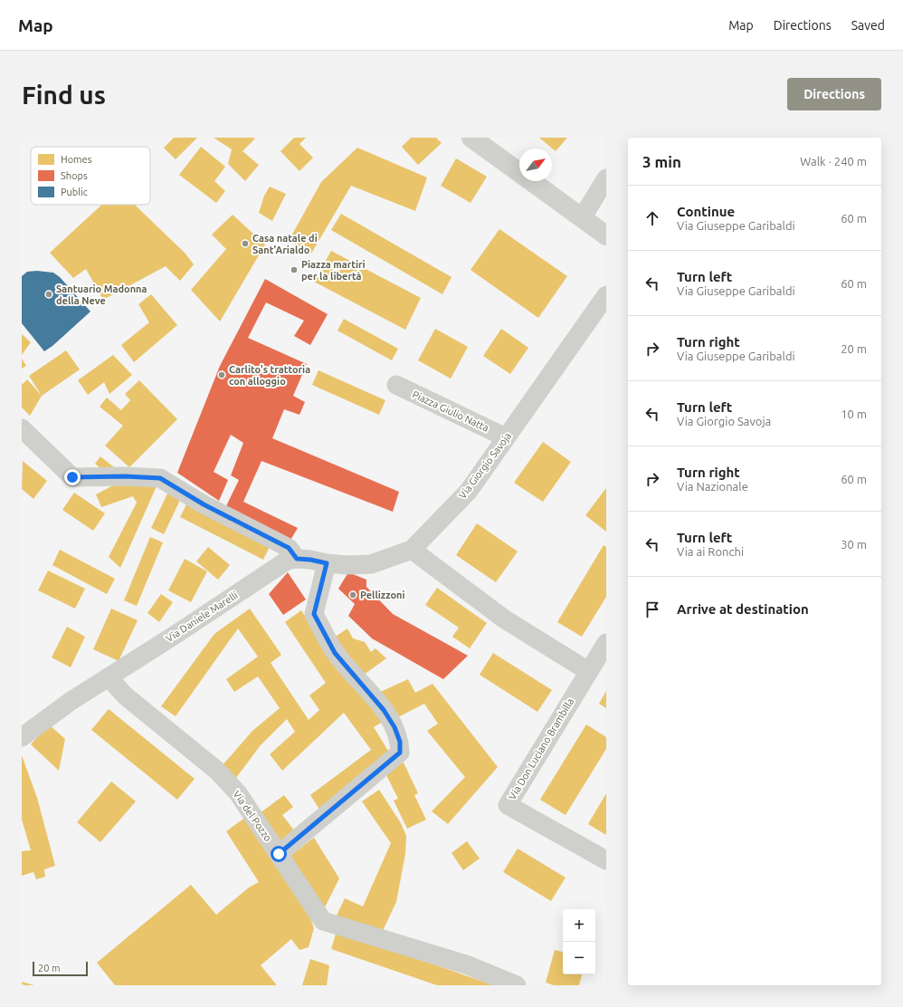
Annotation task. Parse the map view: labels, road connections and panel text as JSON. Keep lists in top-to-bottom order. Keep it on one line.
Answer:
{"streets":{"street":["Piazza Giulio Natta","Via Giorgio Savoja","Via Daniele Marelli","Via Don Luciano Brambilla","Via del Pozzo"]},"crossings":[["Piazza Giulio Natta","Via Giorgio Savoja"],["Via Giorgio Savoja","Via Daniele Marelli"],["Via Daniele Marelli","Via del Pozzo"]],"places":["Casa natale di Sant'Arialdo","Piazza martiri per la libertà","Santuario Madonna della Neve","Carlito's trattoria con alloggio","Pellizzoni"],"legend":["Homes","Shops","Public"],"scale_bar":"20 m","north":"top right","page":{"header":"Map","nav":["Map","Directions","Saved"],"buttons":"Directions","title":"Find us","heading":["3 min","Walk · 240 m"],"list":[["Continue","Via Giuseppe Garibaldi","60 m"],["Turn left","Via Giuseppe Garibaldi","60 m"],["Turn right","Via Giuseppe Garibaldi","20 m"],["Turn left","Via Giorgio Savoja","10 m"],["Turn right","Via Nazionale","60 m"],["Turn left","Via ai Ronchi","30 m"],"Arrive at destination"],"map_buttons":["+","−"],"scale":"20 m"}}
